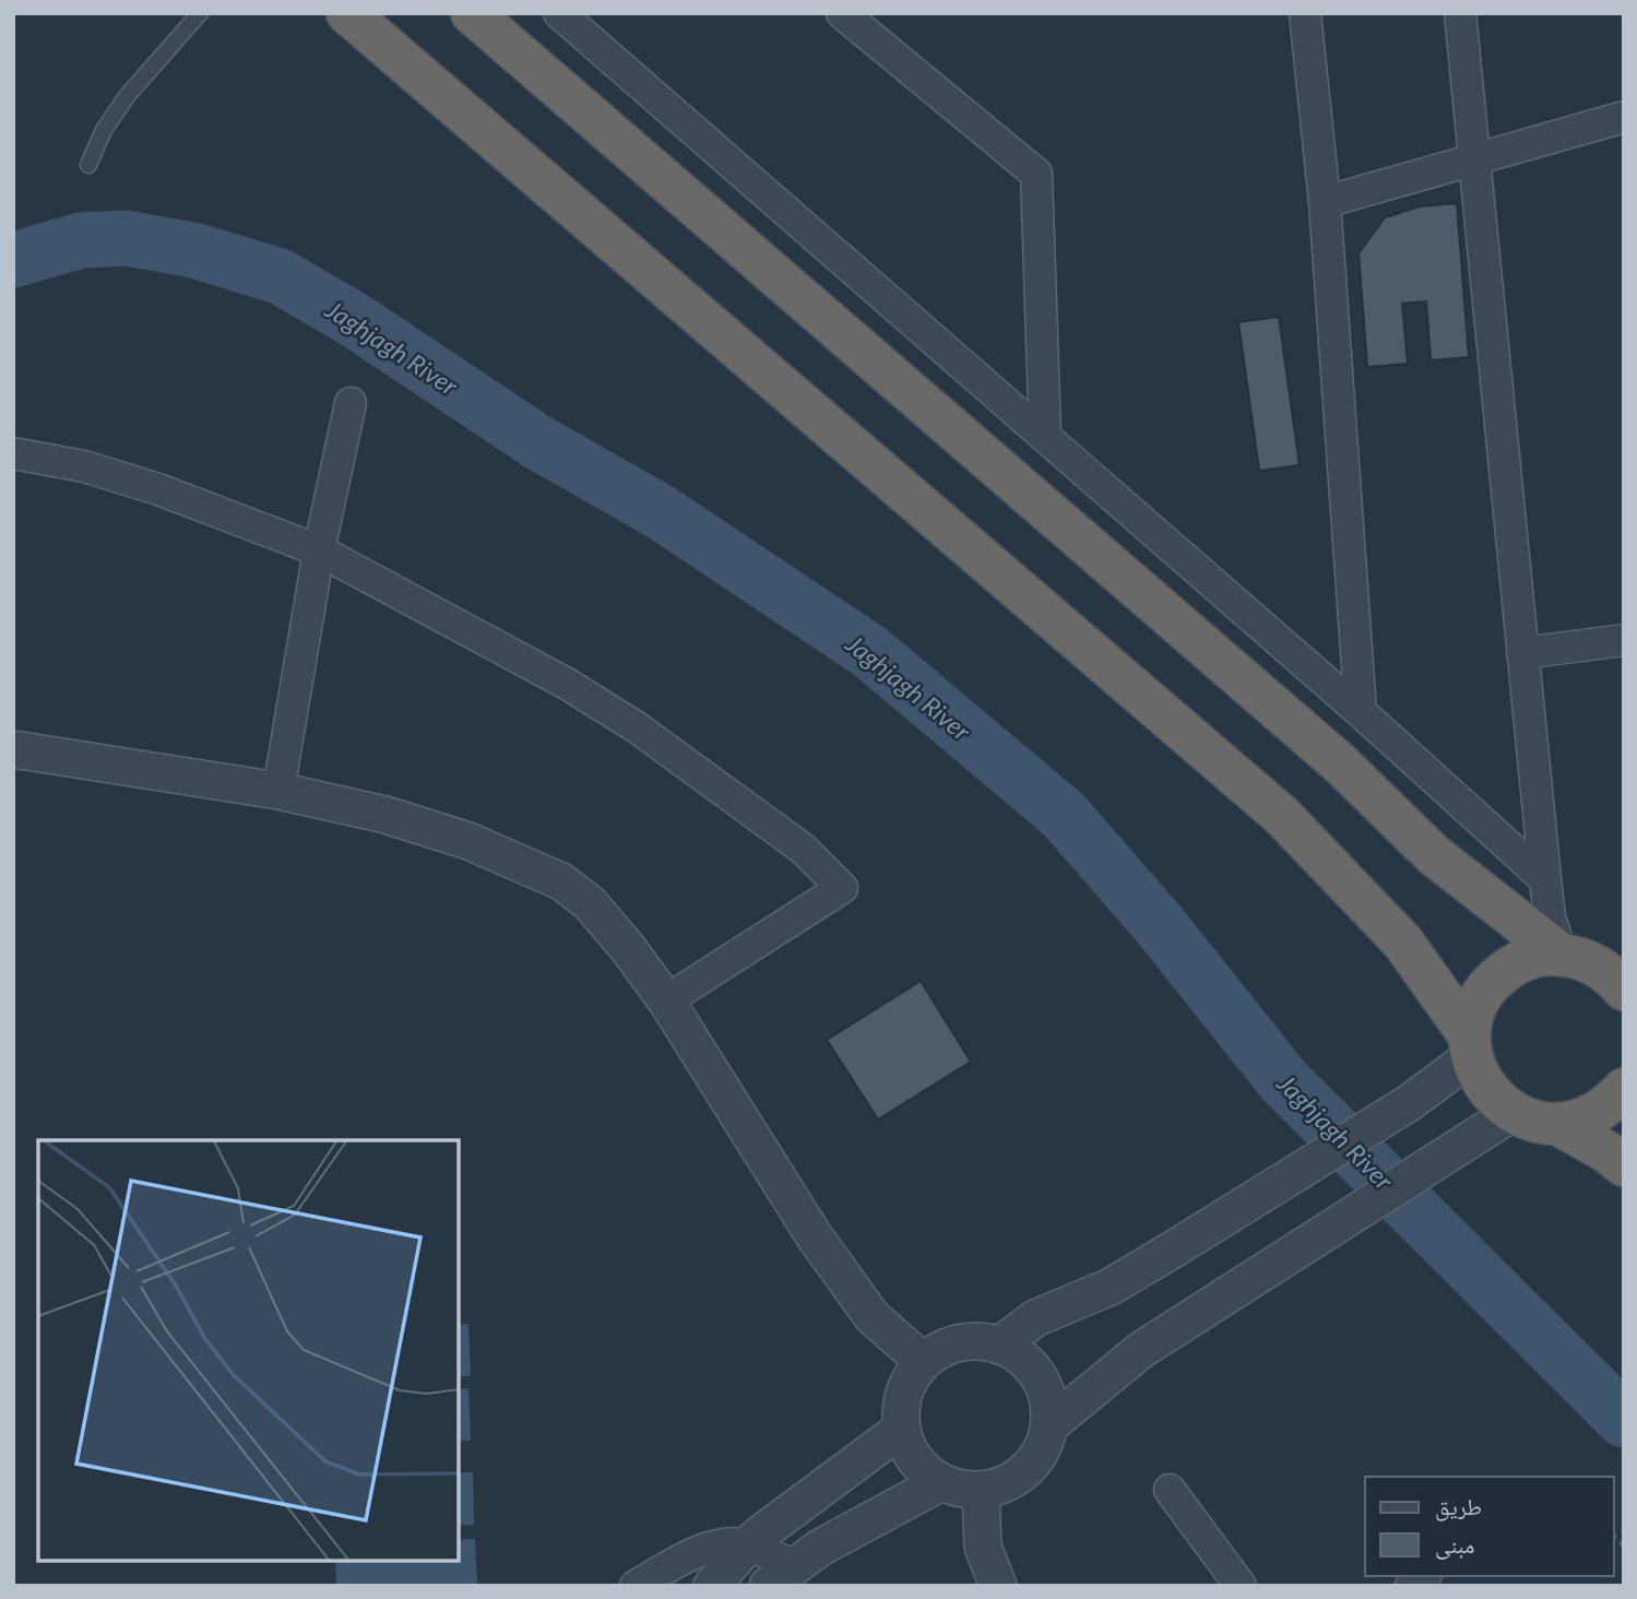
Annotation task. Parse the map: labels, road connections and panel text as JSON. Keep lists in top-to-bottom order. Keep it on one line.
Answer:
{"water":["Jaghjagh River"],"legend":["طريق","مبنى"]}
